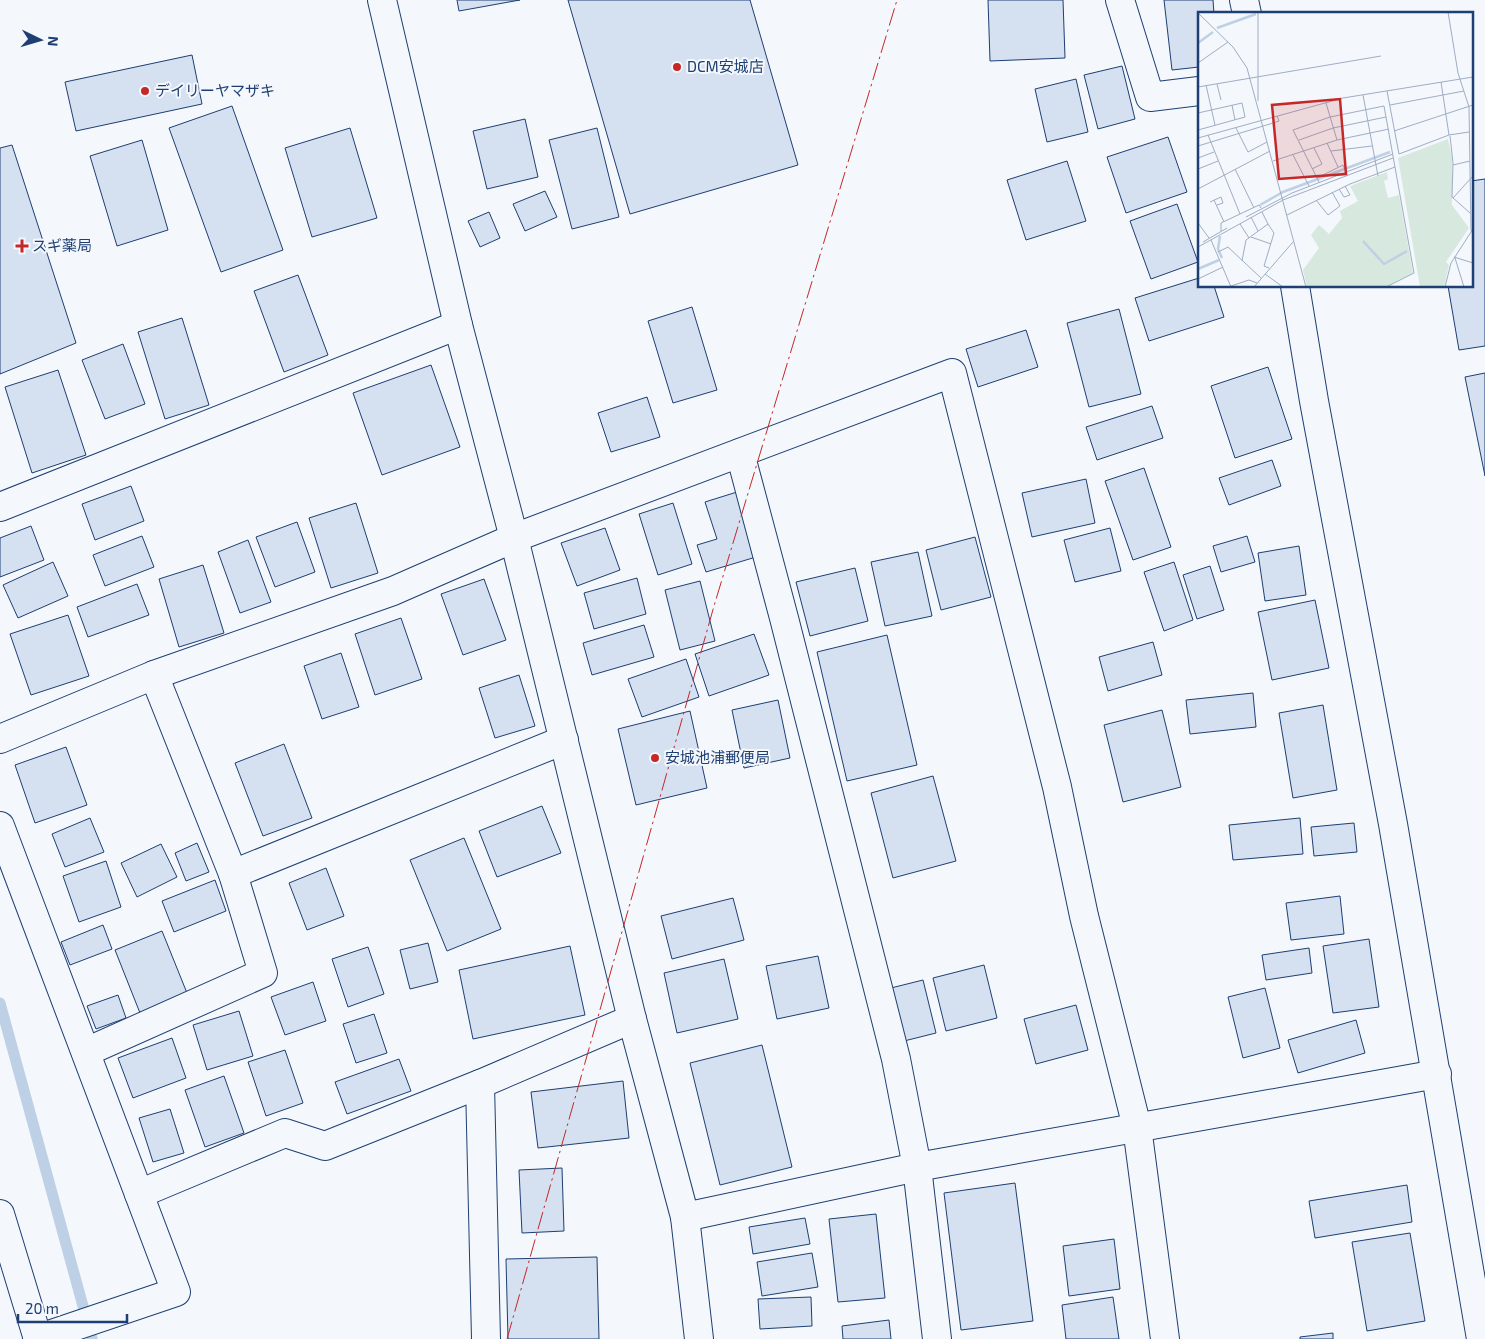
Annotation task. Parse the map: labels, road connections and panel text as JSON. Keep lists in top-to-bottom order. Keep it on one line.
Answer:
{"places":{"other":["DCM安城店","デイリーヤマザキ","安城池浦郵便局"],"health":["スギ薬局"]},"scale_bar":"20 m","north":"right"}
